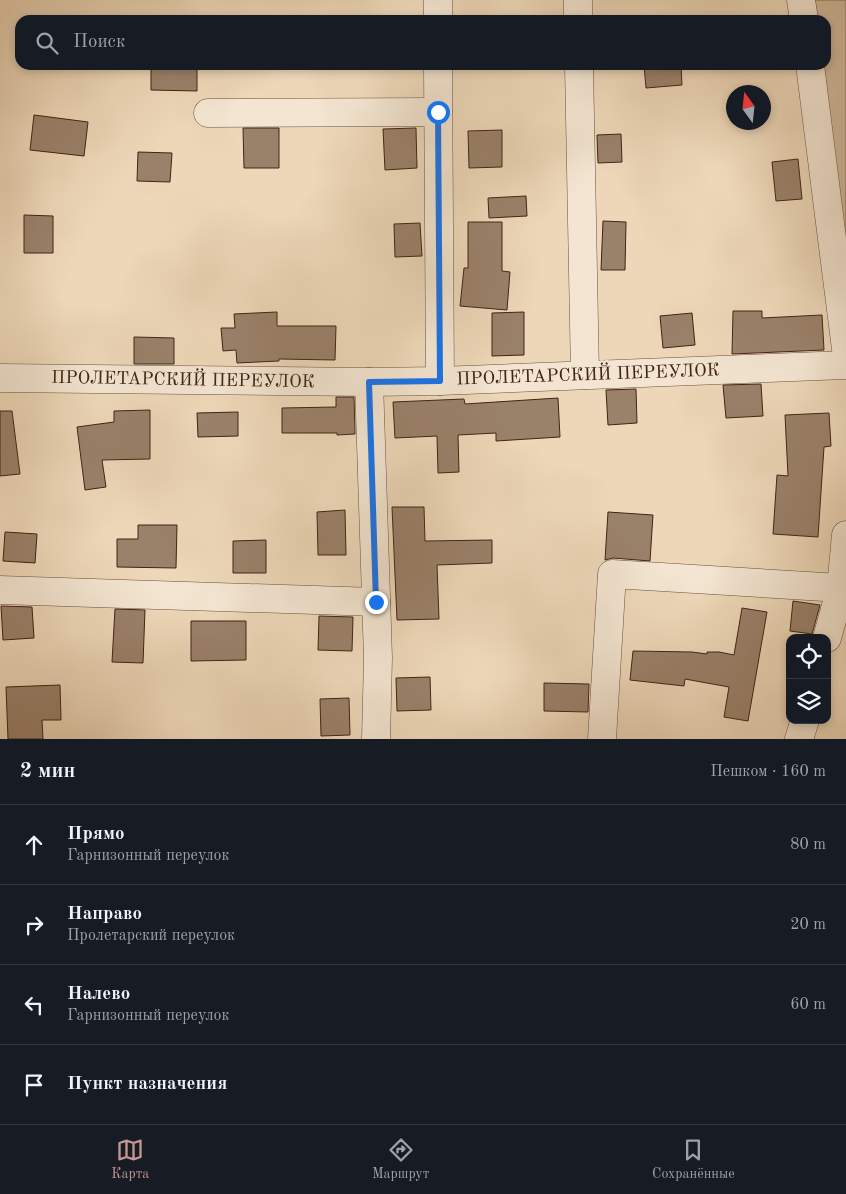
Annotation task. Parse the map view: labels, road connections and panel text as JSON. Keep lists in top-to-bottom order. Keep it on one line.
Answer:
{"streets":{"street":["ПРОЛЕТАРСКИЙ ПЕРЕУЛОК"]},"north":"top","page":{"search":"Поиск","heading":["2 мин","Пешком · 160 m"],"list":[["Прямо","Гарнизонный переулок","80 m"],["Направо","Пролетарский переулок","20 m"],["Налево","Гарнизонный переулок","60 m"],"Пункт назначения"],"nav":["Карта","Маршрут","Сохранённые"]}}
